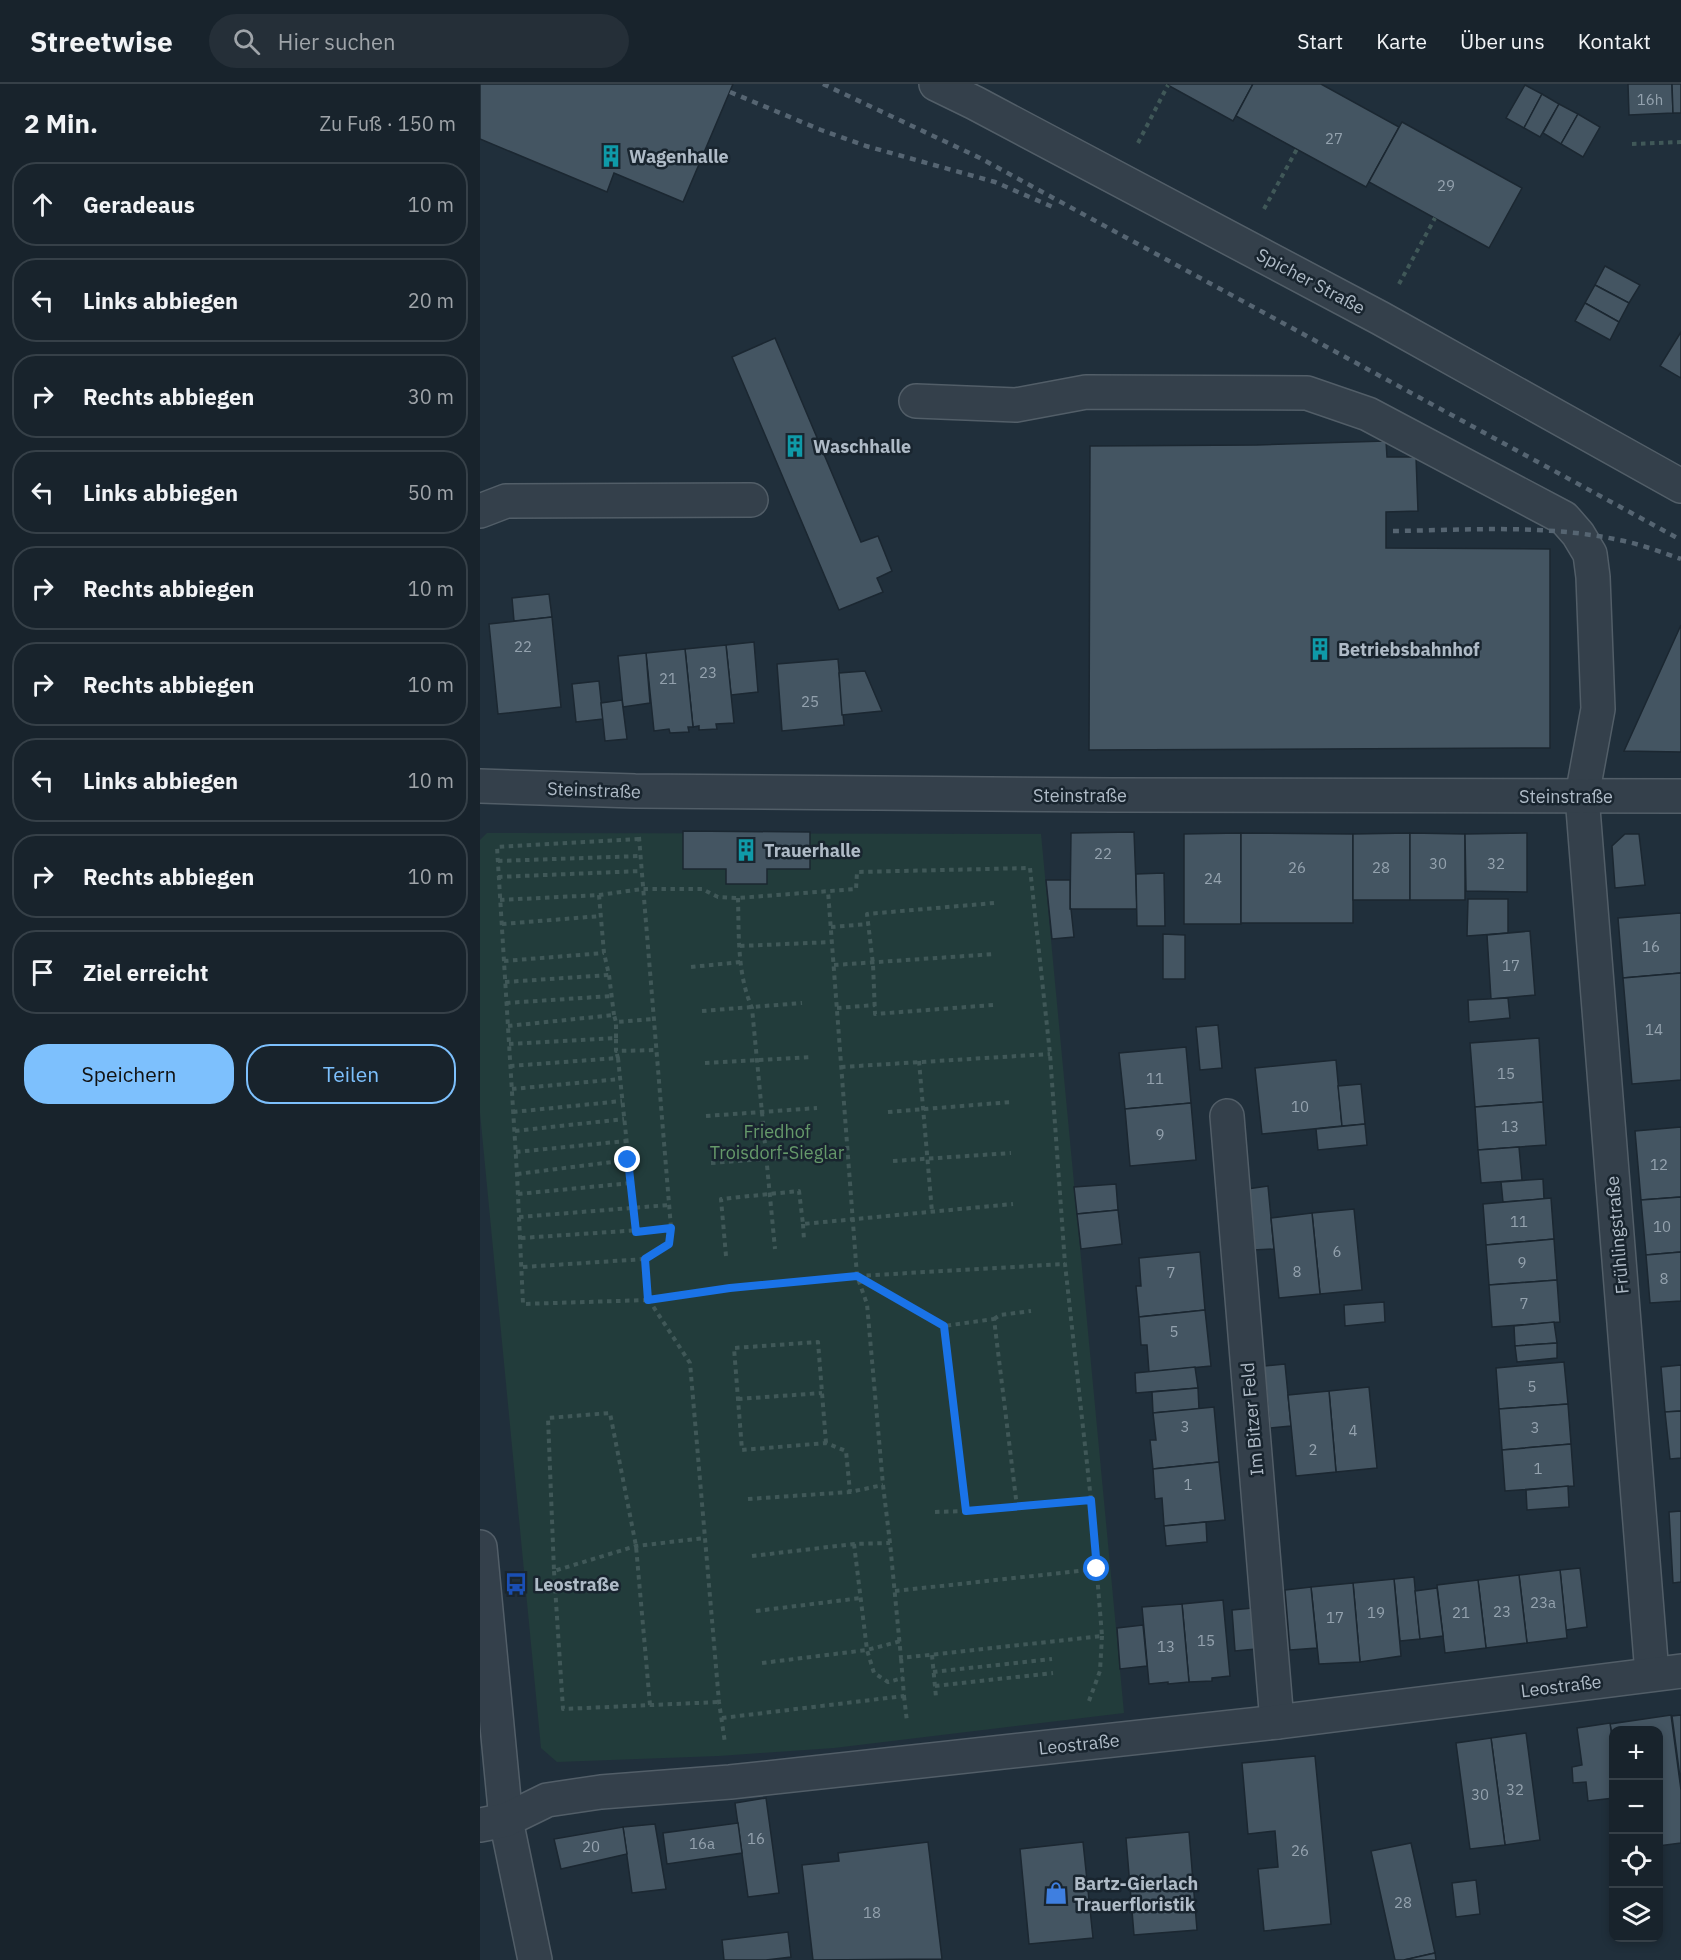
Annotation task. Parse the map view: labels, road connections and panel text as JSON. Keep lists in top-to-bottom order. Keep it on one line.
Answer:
{"streets":{"street":["Spicher Straße","Steinstraße","Frühlingstraße","Im Bitzer Feld","Leostraße"]},"crossings":[["Steinstraße","Frühlingstraße"],["Frühlingstraße","Leostraße"],["Im Bitzer Feld","Leostraße"]],"parks":["Friedhof Troisdorf-Sieglar"],"places":{"building":["Wagenhalle","Waschhalle","Betriebsbahnhof","Trauerhalle"],"bus stop":["Leostraße"],"shop":["Bartz-Gierlach Trauerfloristik"]},"house_numbers":["16h","27","29","22","23","21","25","22","30","32","26","28","24","16","17","14","15","11","10","13","9","12","11","10","6","9","8","7","8","7","5","5","3","3","4","2","1","1","23a","23","19","21","17","15","13","32","30","16","16a","20","26","28","18"],"page":{"header":"Streetwise","search":"Hier suchen","nav":["Start","Karte","Über uns","Kontakt"],"heading":["2 Min.","Zu Fuß · 150 m"],"list":[["Geradeaus","10 m"],["Links abbiegen","20 m"],["Rechts abbiegen","30 m"],["Links abbiegen","50 m"],["Rechts abbiegen","10 m"],["Rechts abbiegen","10 m"],["Links abbiegen","10 m"],["Rechts abbiegen","10 m"],"Ziel erreicht"],"buttons":["Speichern","Teilen"],"map_buttons":["+","−"]}}
